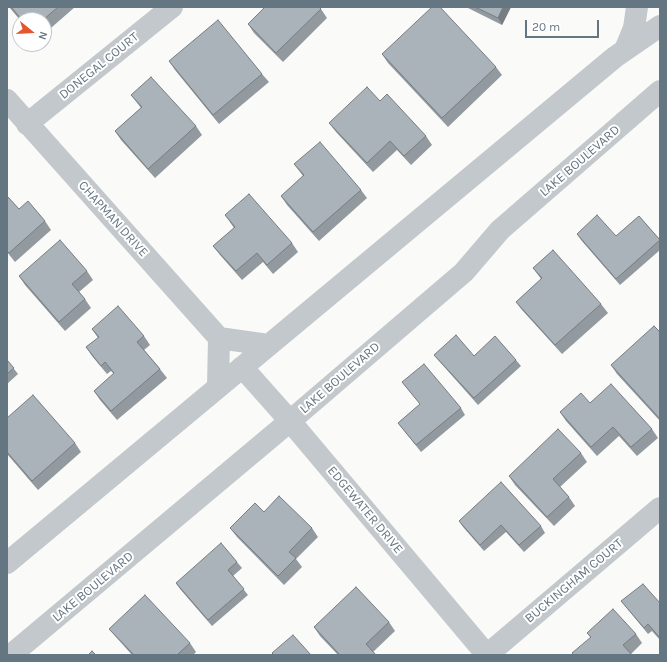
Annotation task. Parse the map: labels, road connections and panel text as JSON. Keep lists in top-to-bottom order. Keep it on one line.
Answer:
{"streets":{"street":["DONEGAL COURT","LAKE BOULEVARD","CHAPMAN DRIVE","EDGEWATER DRIVE","BUCKINGHAM COURT"]},"crossings":[["DONEGAL COURT","CHAPMAN DRIVE"],["LAKE BOULEVARD","EDGEWATER DRIVE"],["EDGEWATER DRIVE","BUCKINGHAM COURT"]],"scale_bar":"20 m","north":"right"}
